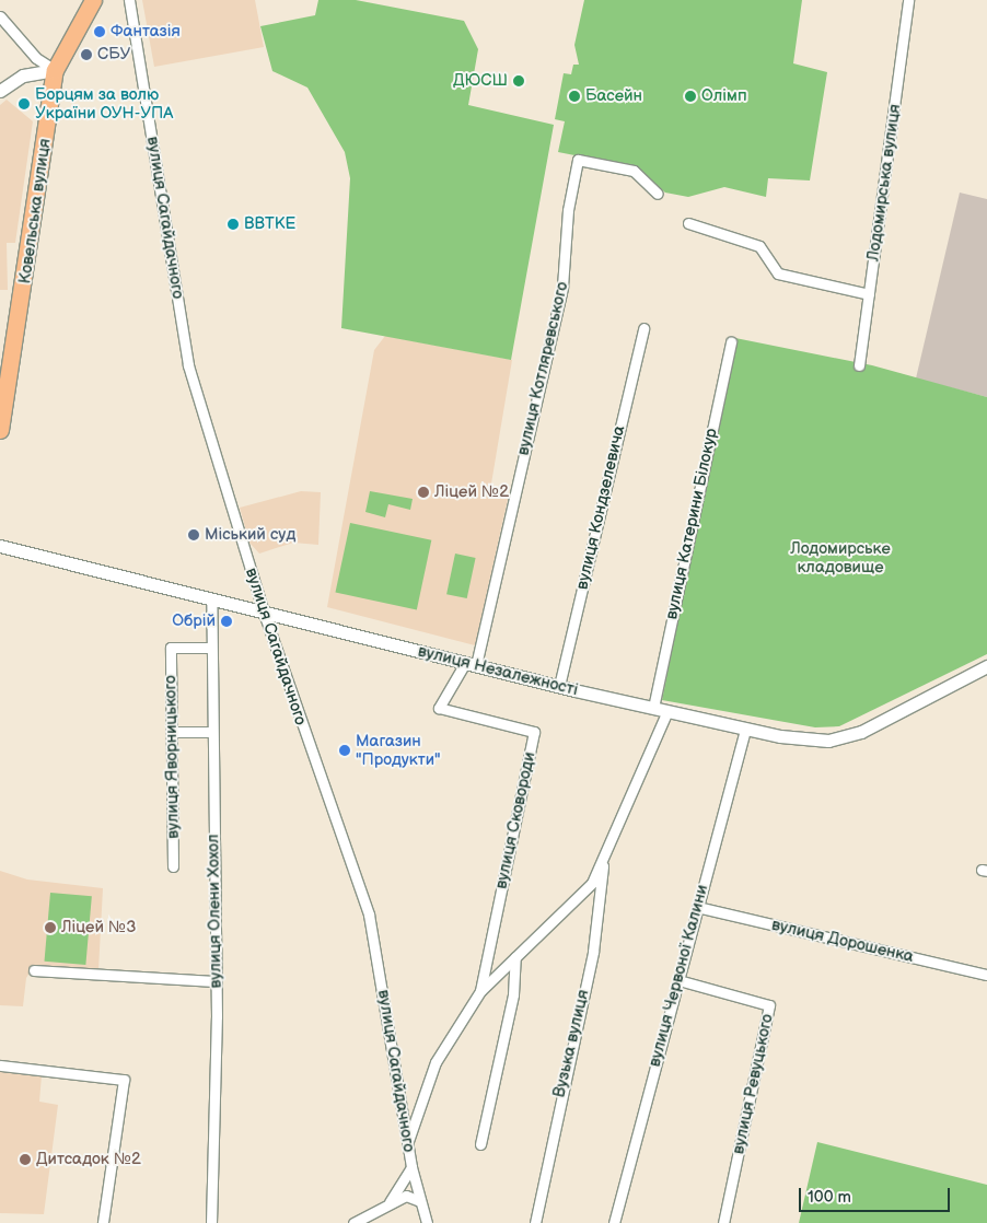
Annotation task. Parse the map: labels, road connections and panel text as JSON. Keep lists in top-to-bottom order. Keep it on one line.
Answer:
{"streets":{"main road":["Ковельська вулиця"],"street":["Лодомирська вулиця","вулиця Сагайдачного","вулиця Котляревського","вулиця Кондзелевича","вулиця Катерини Білокур","вулиця Незалежності","вулиця Яворницького","вулиця Сковороди","вулиця Олени Хохол","вулиця Дорошенка","вулиця Червоної Калини","Вузька вулиця","вулиця Ревуцького"]},"crossings":[["вулиця Сагайдачного","вулиця Незалежності"],["вулиця Котляревського","вулиця Незалежності"],["вулиця Котляревського","вулиця Сковороди"],["вулиця Кондзелевича","вулиця Незалежності"],["вулиця Катерини Білокур","вулиця Незалежності"],["вулиця Незалежності","вулиця Сковороди"],["вулиця Незалежності","вулиця Олени Хохол"],["вулиця Незалежності","вулиця Червоної Калини"],["вулиця Яворницького","вулиця Олени Хохол"],["вулиця Дорошенка","вулиця Червоної Калини"],["вулиця Червоної Калини","вулиця Ревуцького"]],"parks":["Лодомирське кладовище"],"places":["Фантазія","СБУ","ДЮСШ","Басейн","Олімп","Борцям за волю України ОУН-УПА","ВВТКЕ","Ліцей №2","Міський суд","Обрій","Магазин \"Продукти\"","Ліцей №3","Дитсадок №2"],"scale_bar":"100 m"}
